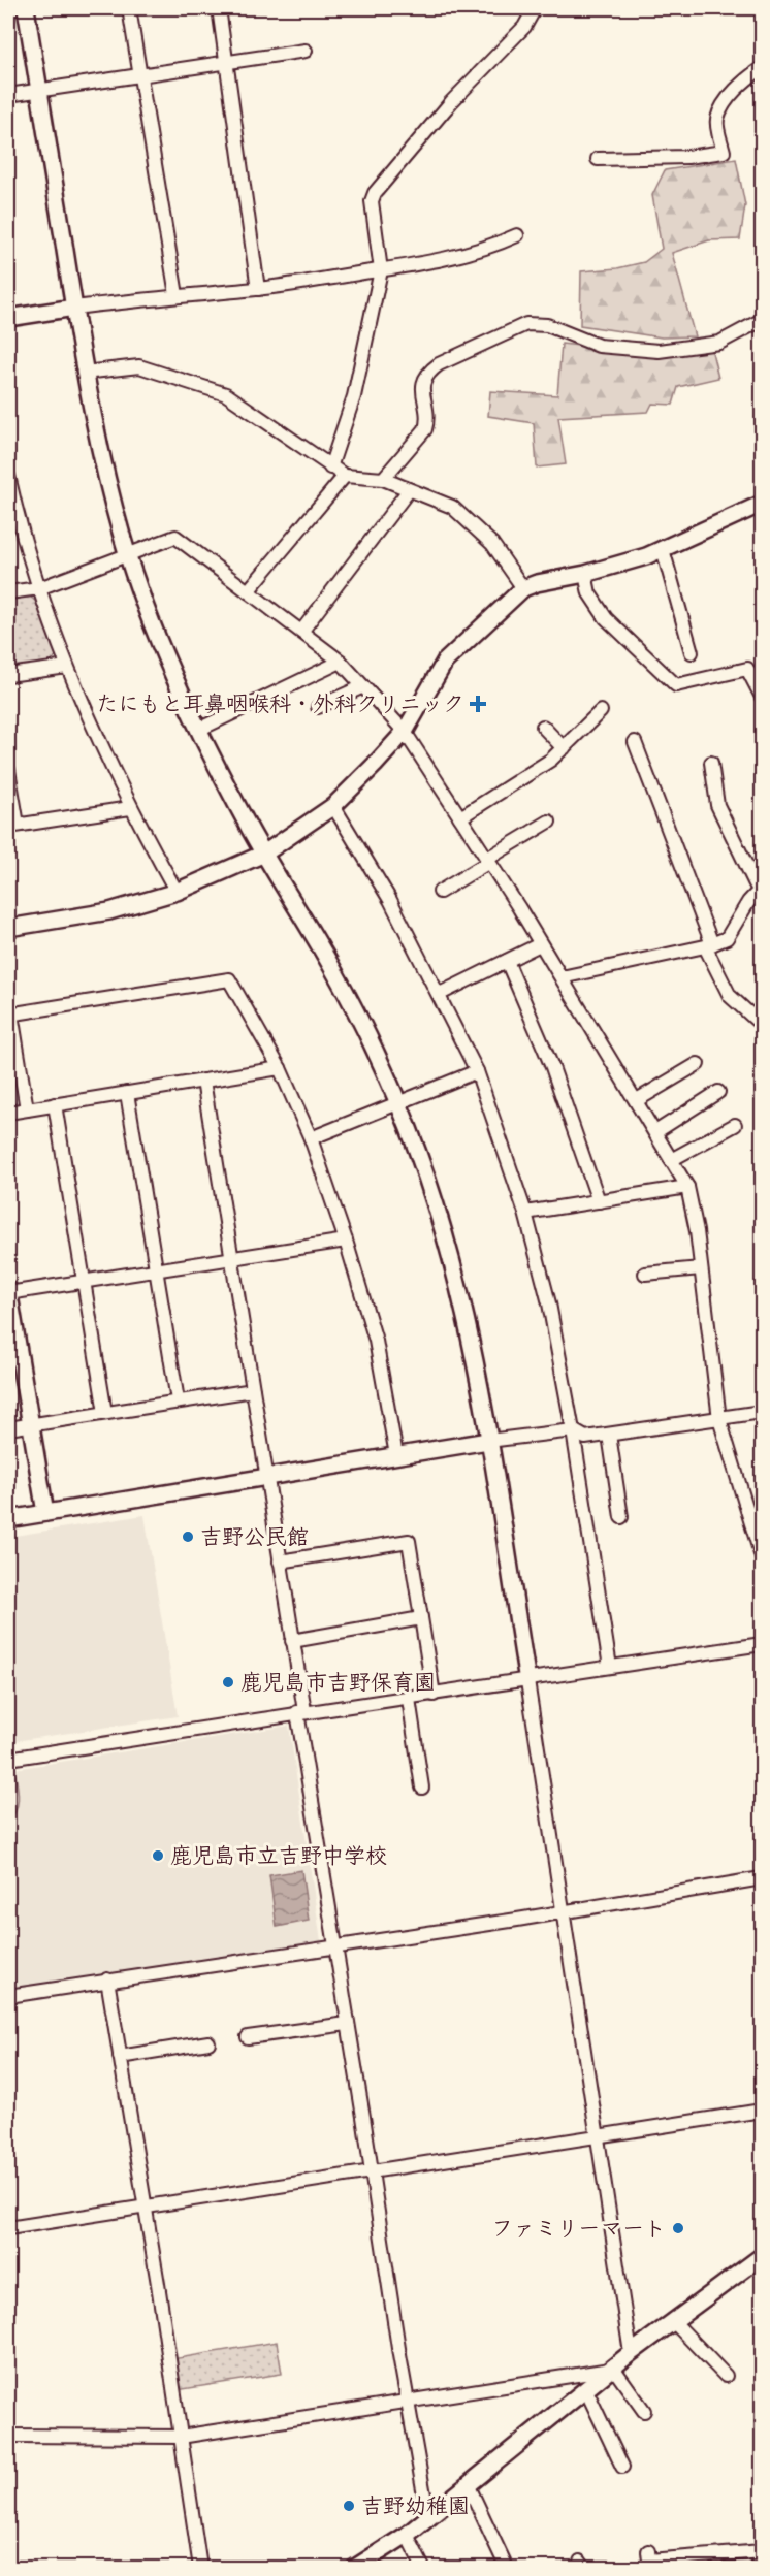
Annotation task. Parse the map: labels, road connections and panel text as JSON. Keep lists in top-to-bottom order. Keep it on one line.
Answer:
{"places":{"health":["たにもと耳鼻咽喉科・外科クリニック"],"other":["吉野公民館","鹿児島市吉野保育園","鹿児島市立吉野中学校","ファミリーマート","吉野幼稚園"]}}
